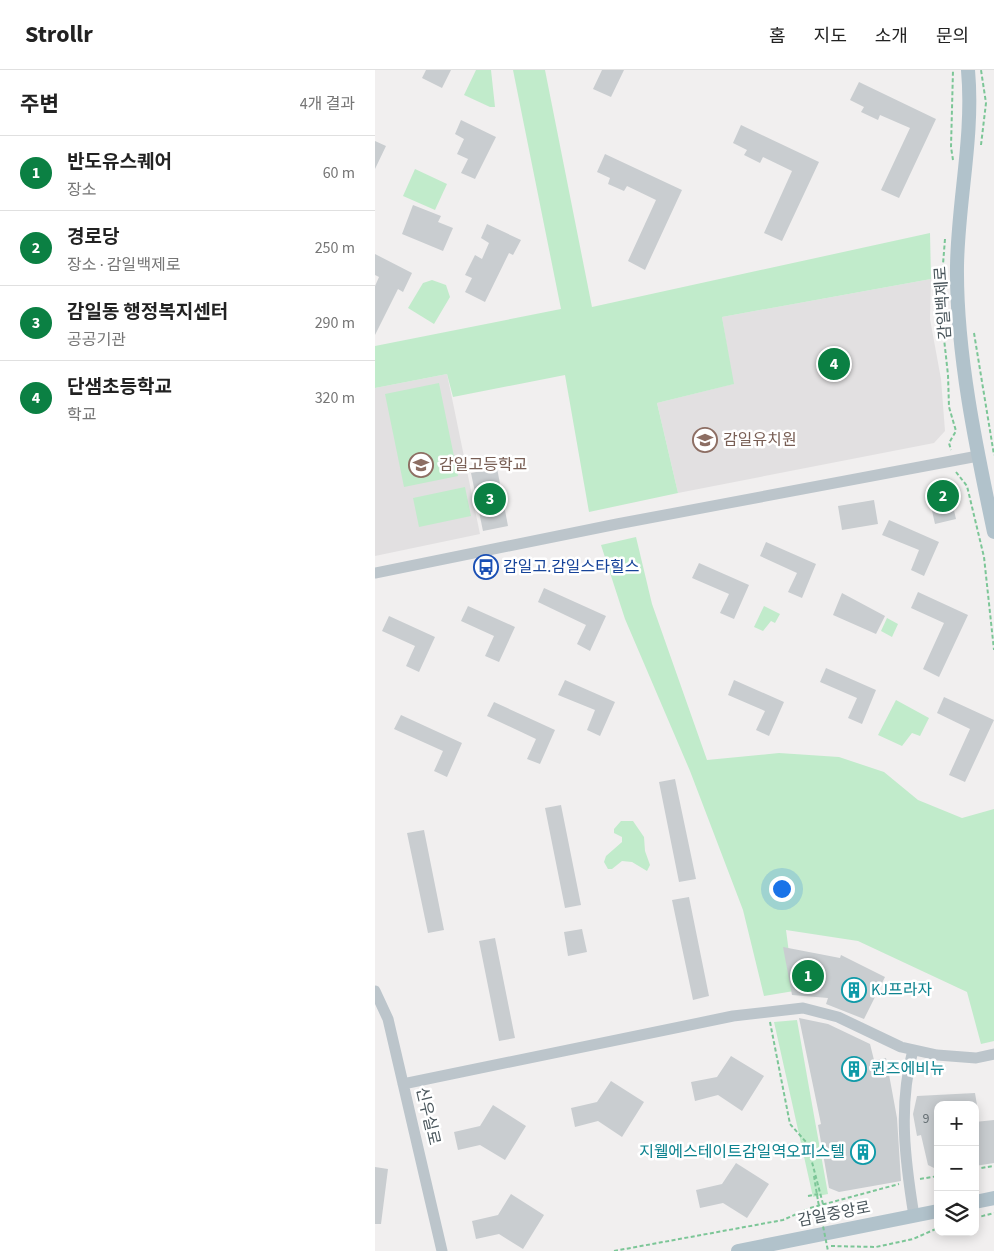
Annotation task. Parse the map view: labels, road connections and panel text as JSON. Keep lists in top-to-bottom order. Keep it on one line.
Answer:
{"streets":{"main road":["감일백제로","감일중앙로"],"street":["신우실로"]},"places":{"school or university":["감일유치원","감일고등학교"],"bus stop":["감일고.감일스타힐스"],"building":["KJ프라자","퀸즈에비뉴","지웰에스테이트감일역오피스텔"]},"house_numbers":["9"],"page":{"header":"Strollr","nav":["홈","지도","소개","문의"],"heading":["주변","4개 결과"],"list":[{"mark":"1","name":"반도유스퀘어","note":"장소","value":"60 m"},{"mark":"2","name":"경로당","note":"장소 · 감일백제로","value":"250 m"},{"mark":"3","name":"감일동 행정복지센터","note":"공공기관","value":"290 m"},{"mark":"4","name":"단샘초등학교","note":"학교","value":"320 m"}],"pins":["4","2","3","1"],"map_buttons":["+","−"]}}
